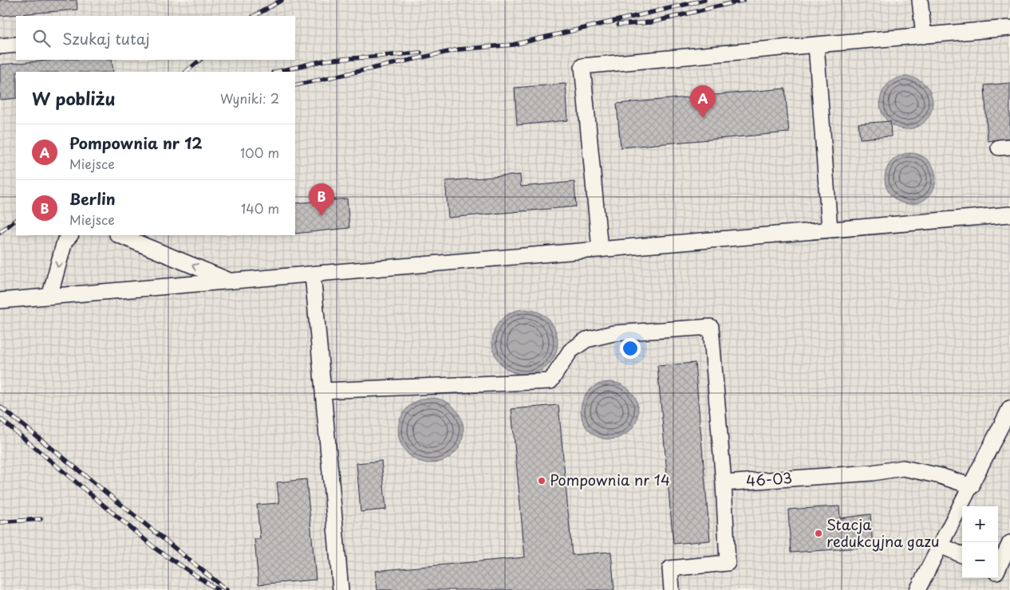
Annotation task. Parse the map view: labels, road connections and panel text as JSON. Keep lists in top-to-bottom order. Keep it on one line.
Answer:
{"streets":{"lane":["46-03"]},"places":["Pompownia nr 14","Stacja redukcyjna gazu"],"page":{"search":"Szukaj tutaj","heading":["W pobliżu","Wyniki: 2"],"pins":["A","B"],"list":[{"mark":"A","name":"Pompownia nr 12","note":"Miejsce","value":"100 m"},{"mark":"B","name":"Berlin","note":"Miejsce","value":"140 m"}],"map_buttons":["+","−"]}}
